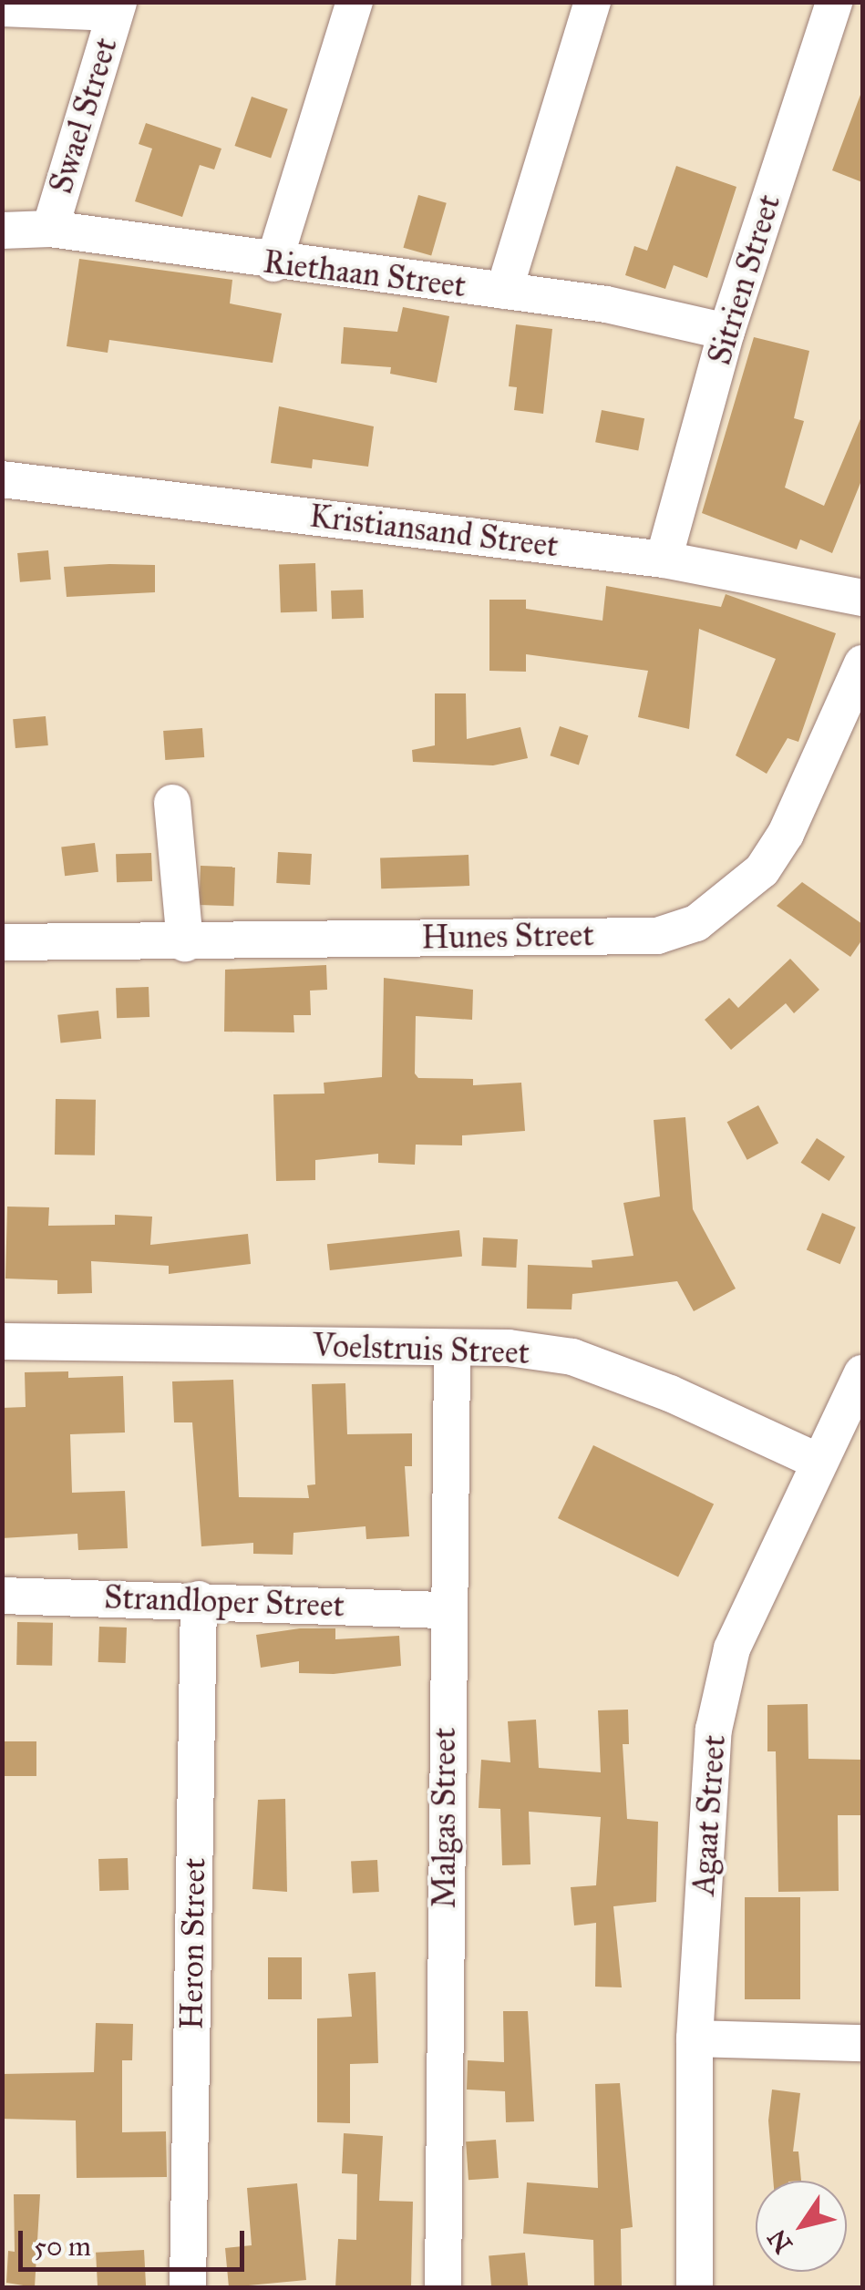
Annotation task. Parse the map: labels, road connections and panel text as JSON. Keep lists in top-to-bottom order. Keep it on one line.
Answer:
{"streets":{"street":["Swael Street","Riethaan Street","Sitrien Street","Kristiansand Street","Hunes Street","Voelstruis Street","Strandloper Street","Agaat Street","Malgas Street","Heron Street"]},"crossings":[["Swael Street","Riethaan Street"],["Riethaan Street","Sitrien Street"],["Sitrien Street","Kristiansand Street"],["Voelstruis Street","Agaat Street"],["Voelstruis Street","Malgas Street"],["Strandloper Street","Malgas Street"],["Strandloper Street","Heron Street"]],"scale_bar":"50 m","north":"bottom left"}
